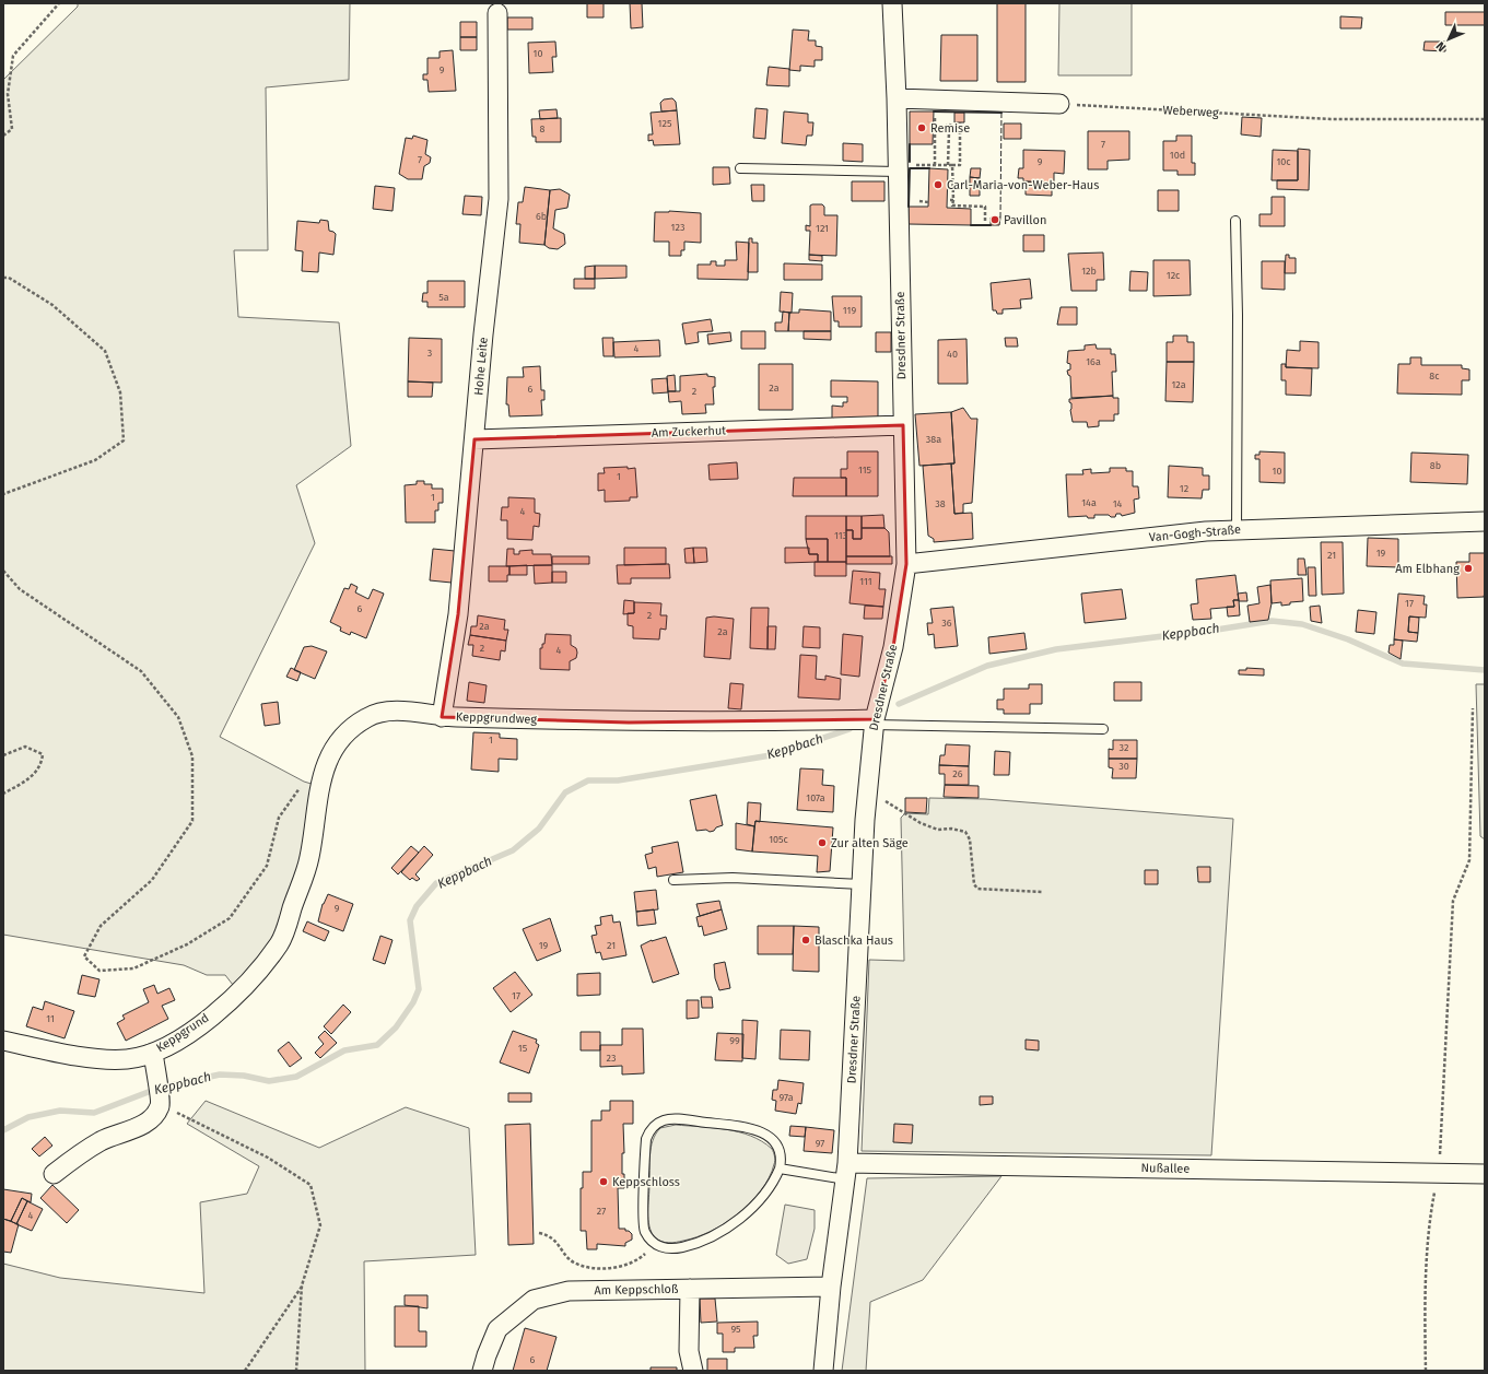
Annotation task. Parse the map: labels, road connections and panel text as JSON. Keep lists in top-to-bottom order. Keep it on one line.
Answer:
{"streets":{"street":["Dresdner Straße","Hohe Leite","Am Zuckerhut","Van-Gogh-Straße","Keppgrundweg","Keppgrund","Nußallee","Am Keppschloß"],"path":["Weberweg"]},"crossings":[["Dresdner Straße","Am Zuckerhut"],["Dresdner Straße","Van-Gogh-Straße"],["Dresdner Straße","Keppgrundweg"],["Dresdner Straße","Nußallee"],["Dresdner Straße","Am Keppschloß"],["Hohe Leite","Am Zuckerhut"],["Hohe Leite","Keppgrundweg"],["Keppgrundweg","Keppgrund"]],"water":["Keppbach"],"places":["Remise","Carl-Maria-von-Weber-Haus","Pavillon","Am Elbhang","Zur alten Säge","Blaschka Haus","Keppschloss"],"house_numbers":["10","9","125","8","7","10d","7","9","10c","6b","123","121","12b","12c","5a","119","4","3","40","16a","8c","12a","2a","6","2","38a","8b","115","10","1","12","1","14a","38","14","4","113","19","21","111","17","6","2","36","2a","2a","2","4","1","32","30","26","107a","105c","9","19","21","17","11","99","15","23","97a","97","27","4","95","6"],"north":"bottom left"}
